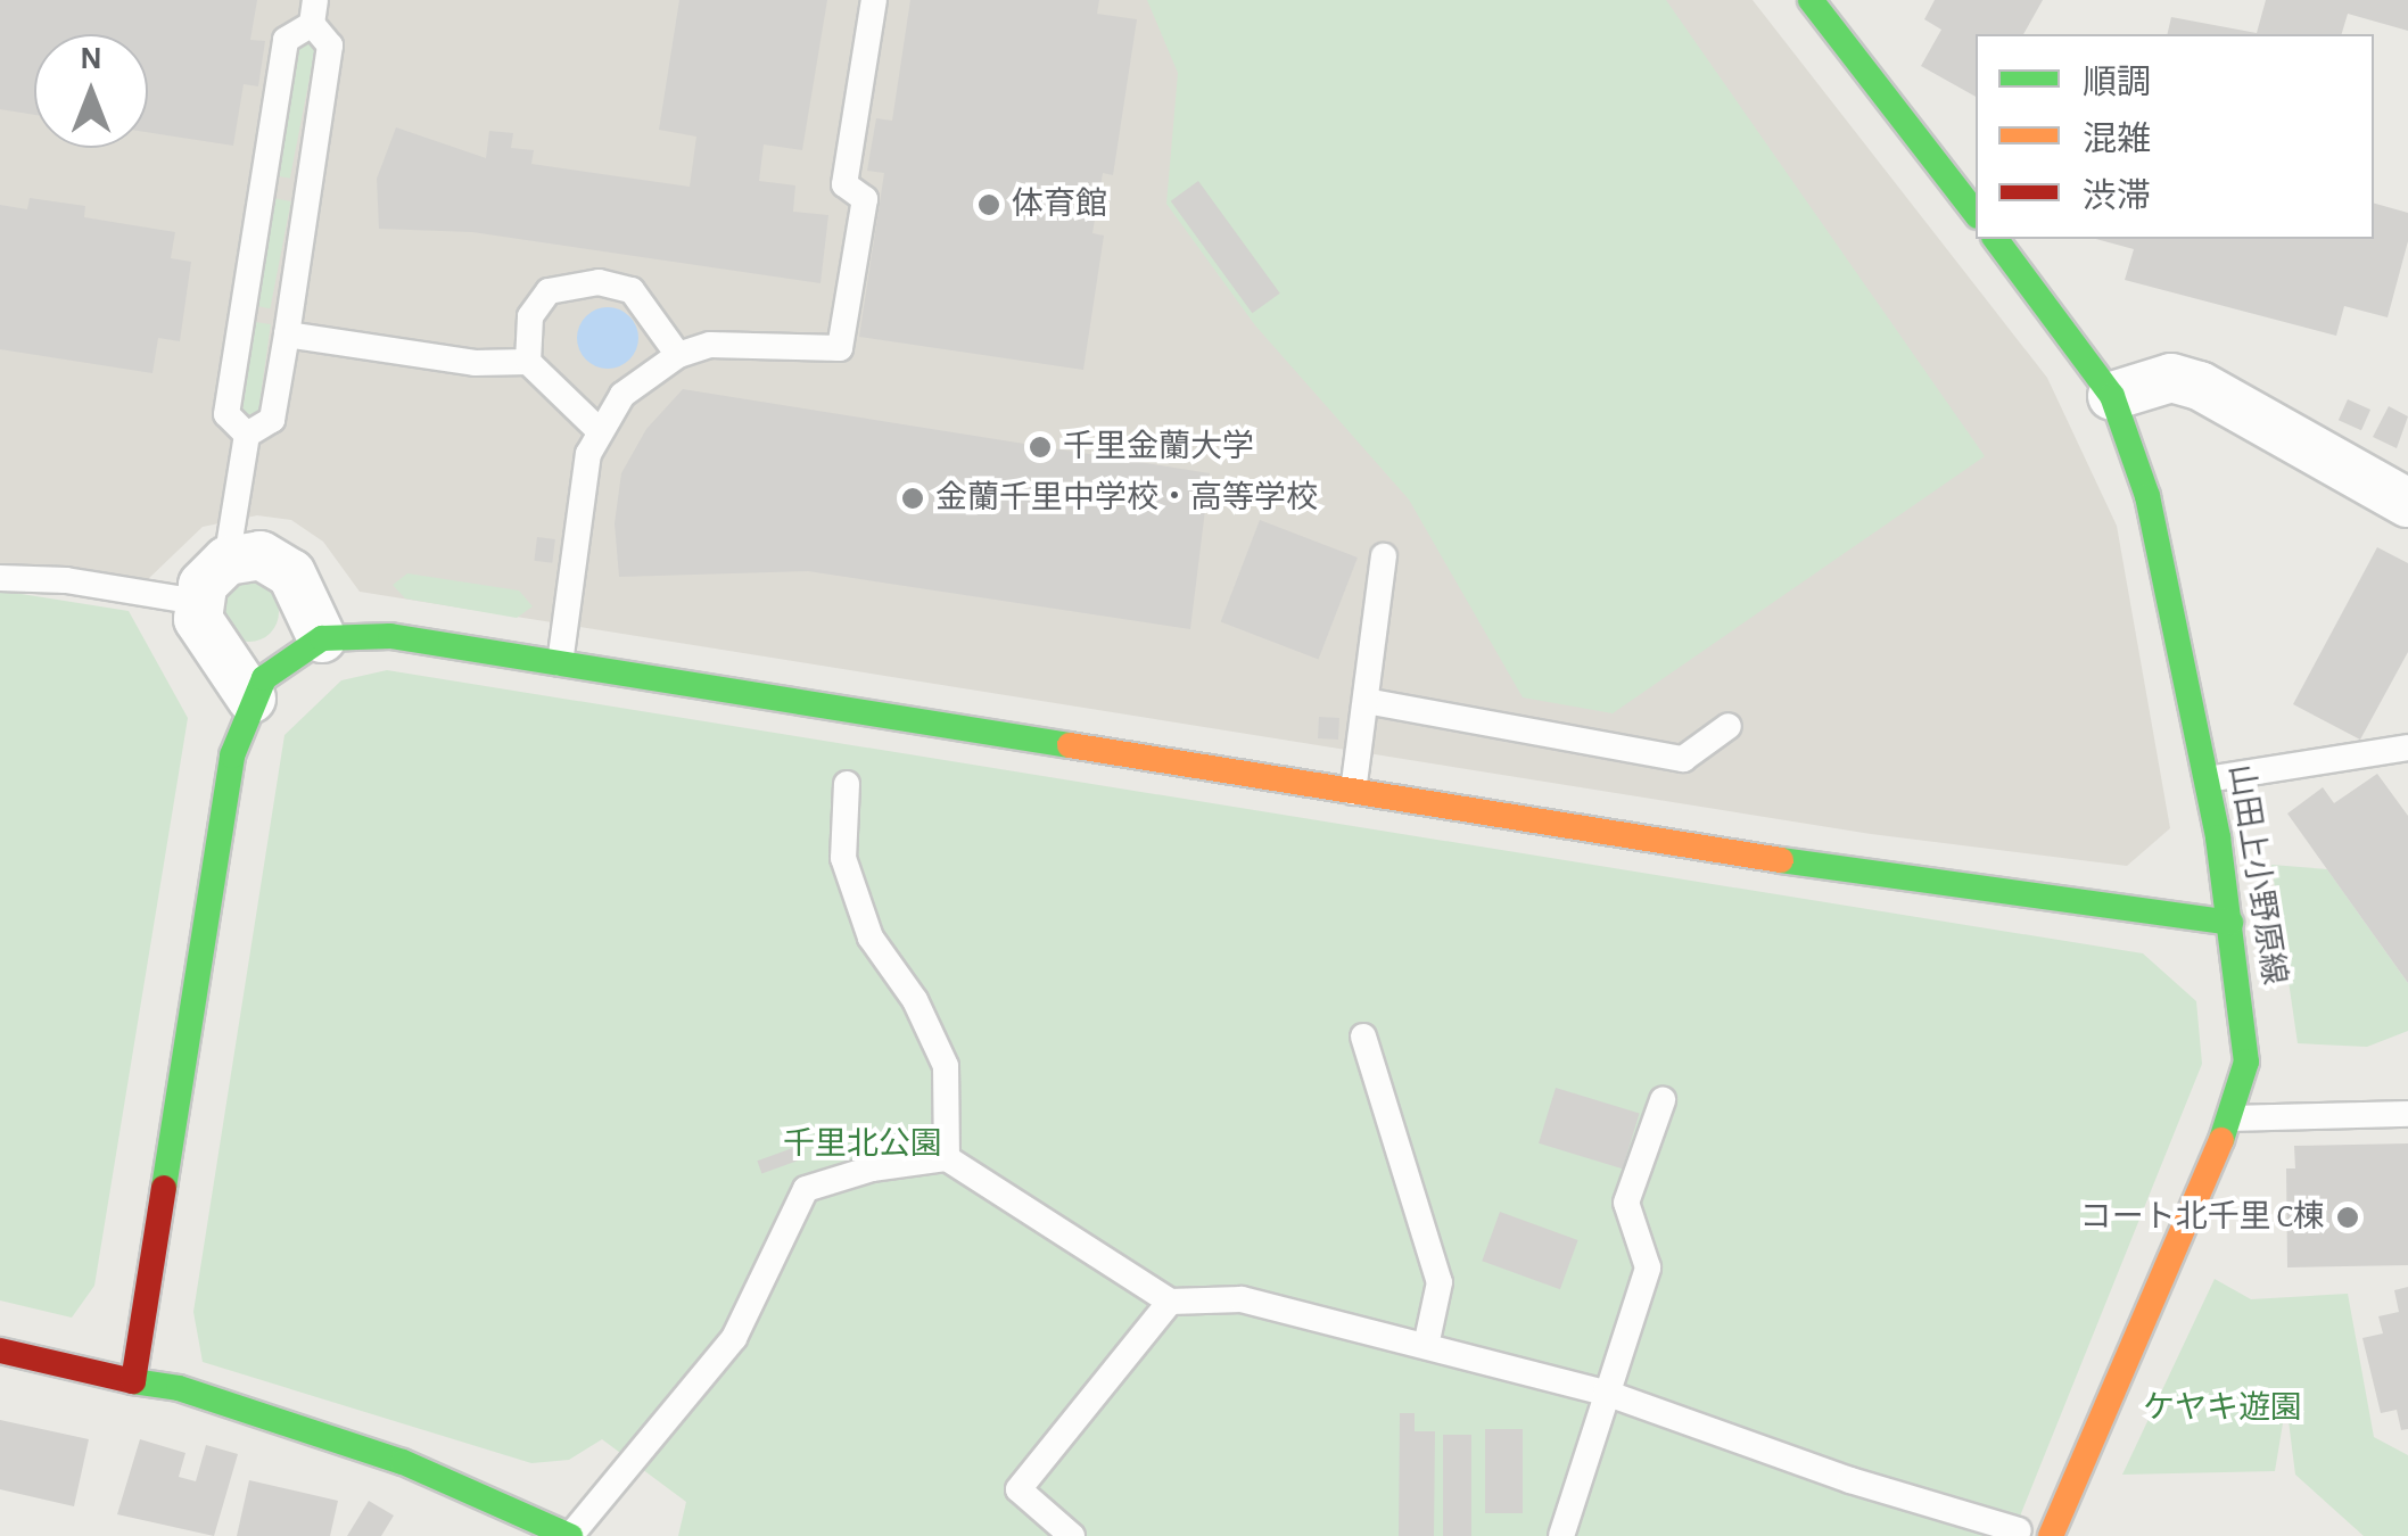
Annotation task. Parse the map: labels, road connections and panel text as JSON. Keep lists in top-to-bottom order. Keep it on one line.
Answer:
{"streets":{"street":["山田上小野原線"]},"parks":["千里北公園","ケヤキ遊園"],"places":["体育館","千里金蘭大学","金蘭千里中学校・高等学校","コート北千里 C棟"],"legend":["順調","混雑","渋滞"],"north":"top"}
